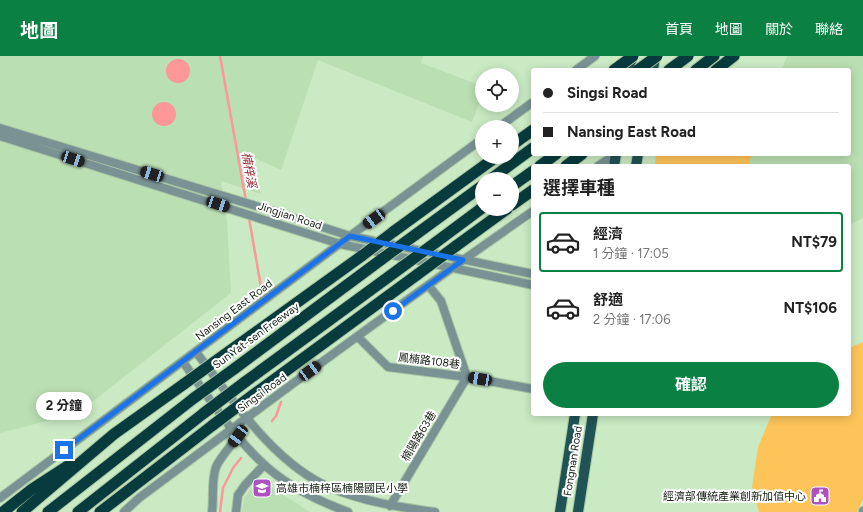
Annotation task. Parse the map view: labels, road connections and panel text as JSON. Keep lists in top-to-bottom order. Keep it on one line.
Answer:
{"streets":{"highway":["Sun Yat-sen Freeway"],"main road":["Fongnan Road"],"street":["Jingjian Road","Nansing East Road","鳳楠路108巷","Singsi Road","楠陽路63巷"]},"crossings":[["Jingjian Road","Nansing East Road"],["Jingjian Road","Singsi Road"],["鳳楠路108巷","Singsi Road"],["鳳楠路108巷","楠陽路63巷"]],"water":["楠梓溪"],"places":{"school or university":["高雄市楠梓區楠陽國民小學"],"public building":["經濟部傳統產業創新加值中心"]},"page":{"header":"地圖","nav":["首頁","地圖","關於","聯絡"],"map_buttons":["+","−"],"banner":["Singsi Road","Nansing East Road"],"heading":"選擇車種","list":[{"name":"經濟","note":"1 分鐘 · 17:05","value":"NT$79"},{"name":"舒適","note":"2 分鐘 · 17:06","value":"NT$106"}],"buttons":"確認","bubble":"2 分鐘"}}
